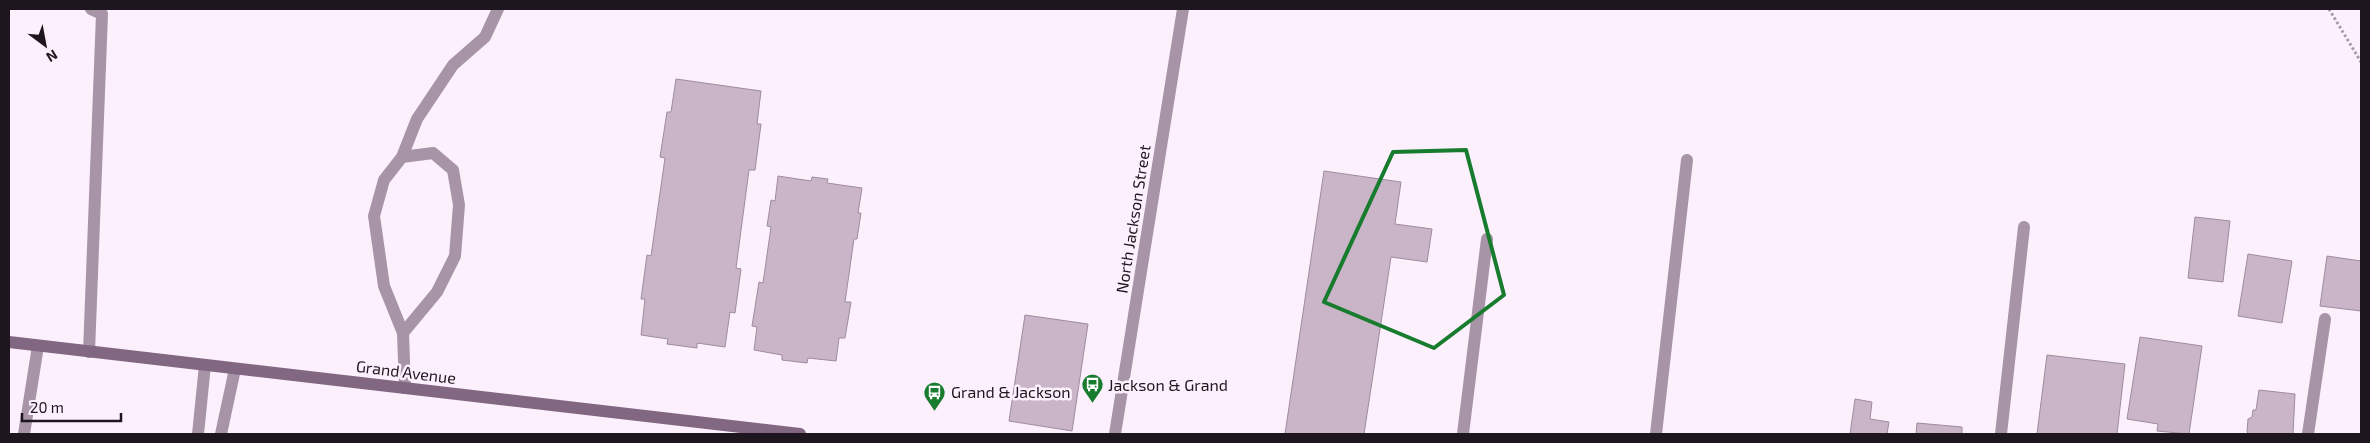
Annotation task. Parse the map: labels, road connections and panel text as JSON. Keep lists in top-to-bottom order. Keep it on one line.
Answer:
{"streets":{"main road":["Grand Avenue"],"street":["North Jackson Street"]},"places":{"bus stop":["Jackson & Grand","Grand & Jackson"]},"scale_bar":"20 m","north":"bottom right"}
